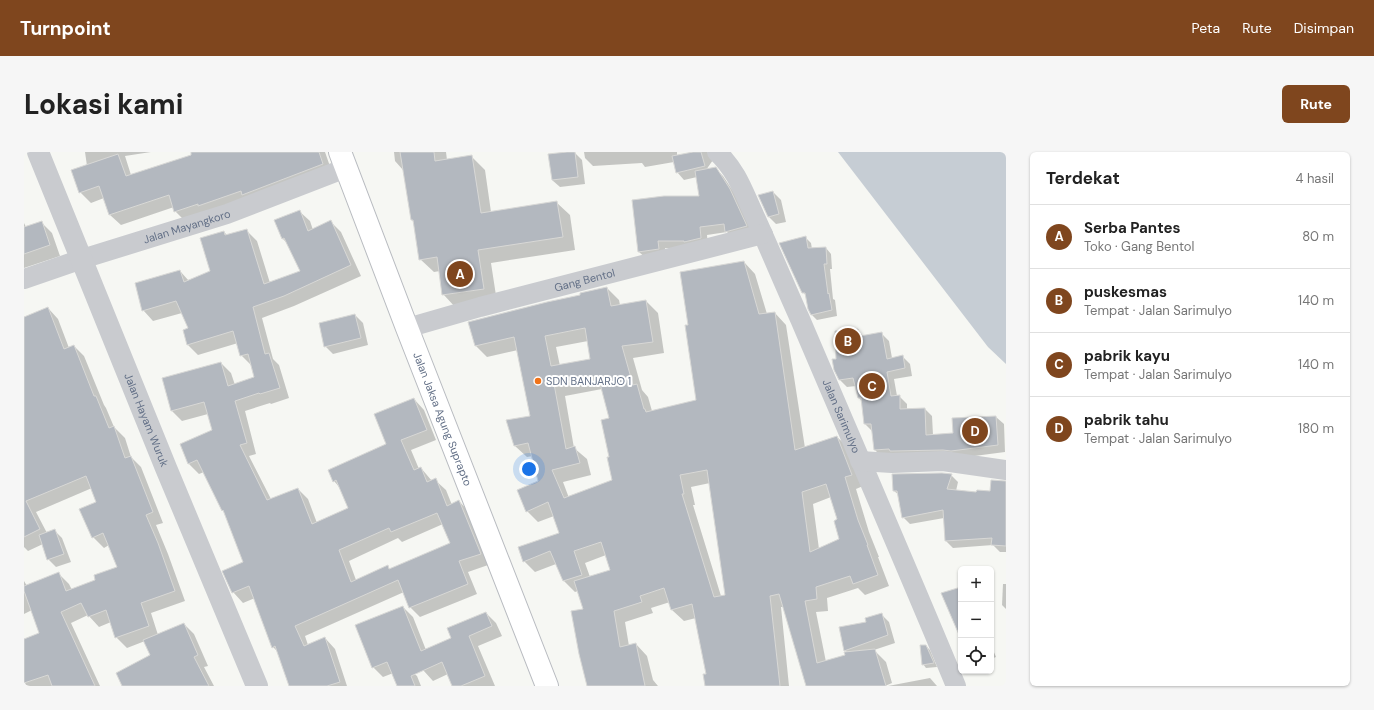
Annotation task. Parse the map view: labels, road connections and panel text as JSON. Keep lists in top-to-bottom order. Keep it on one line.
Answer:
{"streets":{"main road":["Jalan Jaksa Agung Suprapto"],"street":["Jalan Mayangkoro","Gang Bentol","Jalan Sarimulyo","Jalan Hayam Wuruk"]},"crossings":[["Jalan Mayangkoro","Jalan Hayam Wuruk"],["Jalan Mayangkoro","Jalan Jaksa Agung Suprapto"],["Gang Bentol","Jalan Sarimulyo"],["Gang Bentol","Jalan Jaksa Agung Suprapto"]],"places":["SDN BANJARJO 1"],"page":{"header":"Turnpoint","nav":["Peta","Rute","Disimpan"],"buttons":"Rute","title":"Lokasi kami","heading":["Terdekat","4 hasil"],"list":[{"mark":"A","name":"Serba Pantes","note":"Toko · Gang Bentol","value":"80 m"},{"mark":"B","name":"puskesmas","note":"Tempat · Jalan Sarimulyo","value":"140 m"},{"mark":"C","name":"pabrik kayu","note":"Tempat · Jalan Sarimulyo","value":"140 m"},{"mark":"D","name":"pabrik tahu","note":"Tempat · Jalan Sarimulyo","value":"180 m"}],"pins":["A","B","C","D"],"map_buttons":["+","−"]}}
